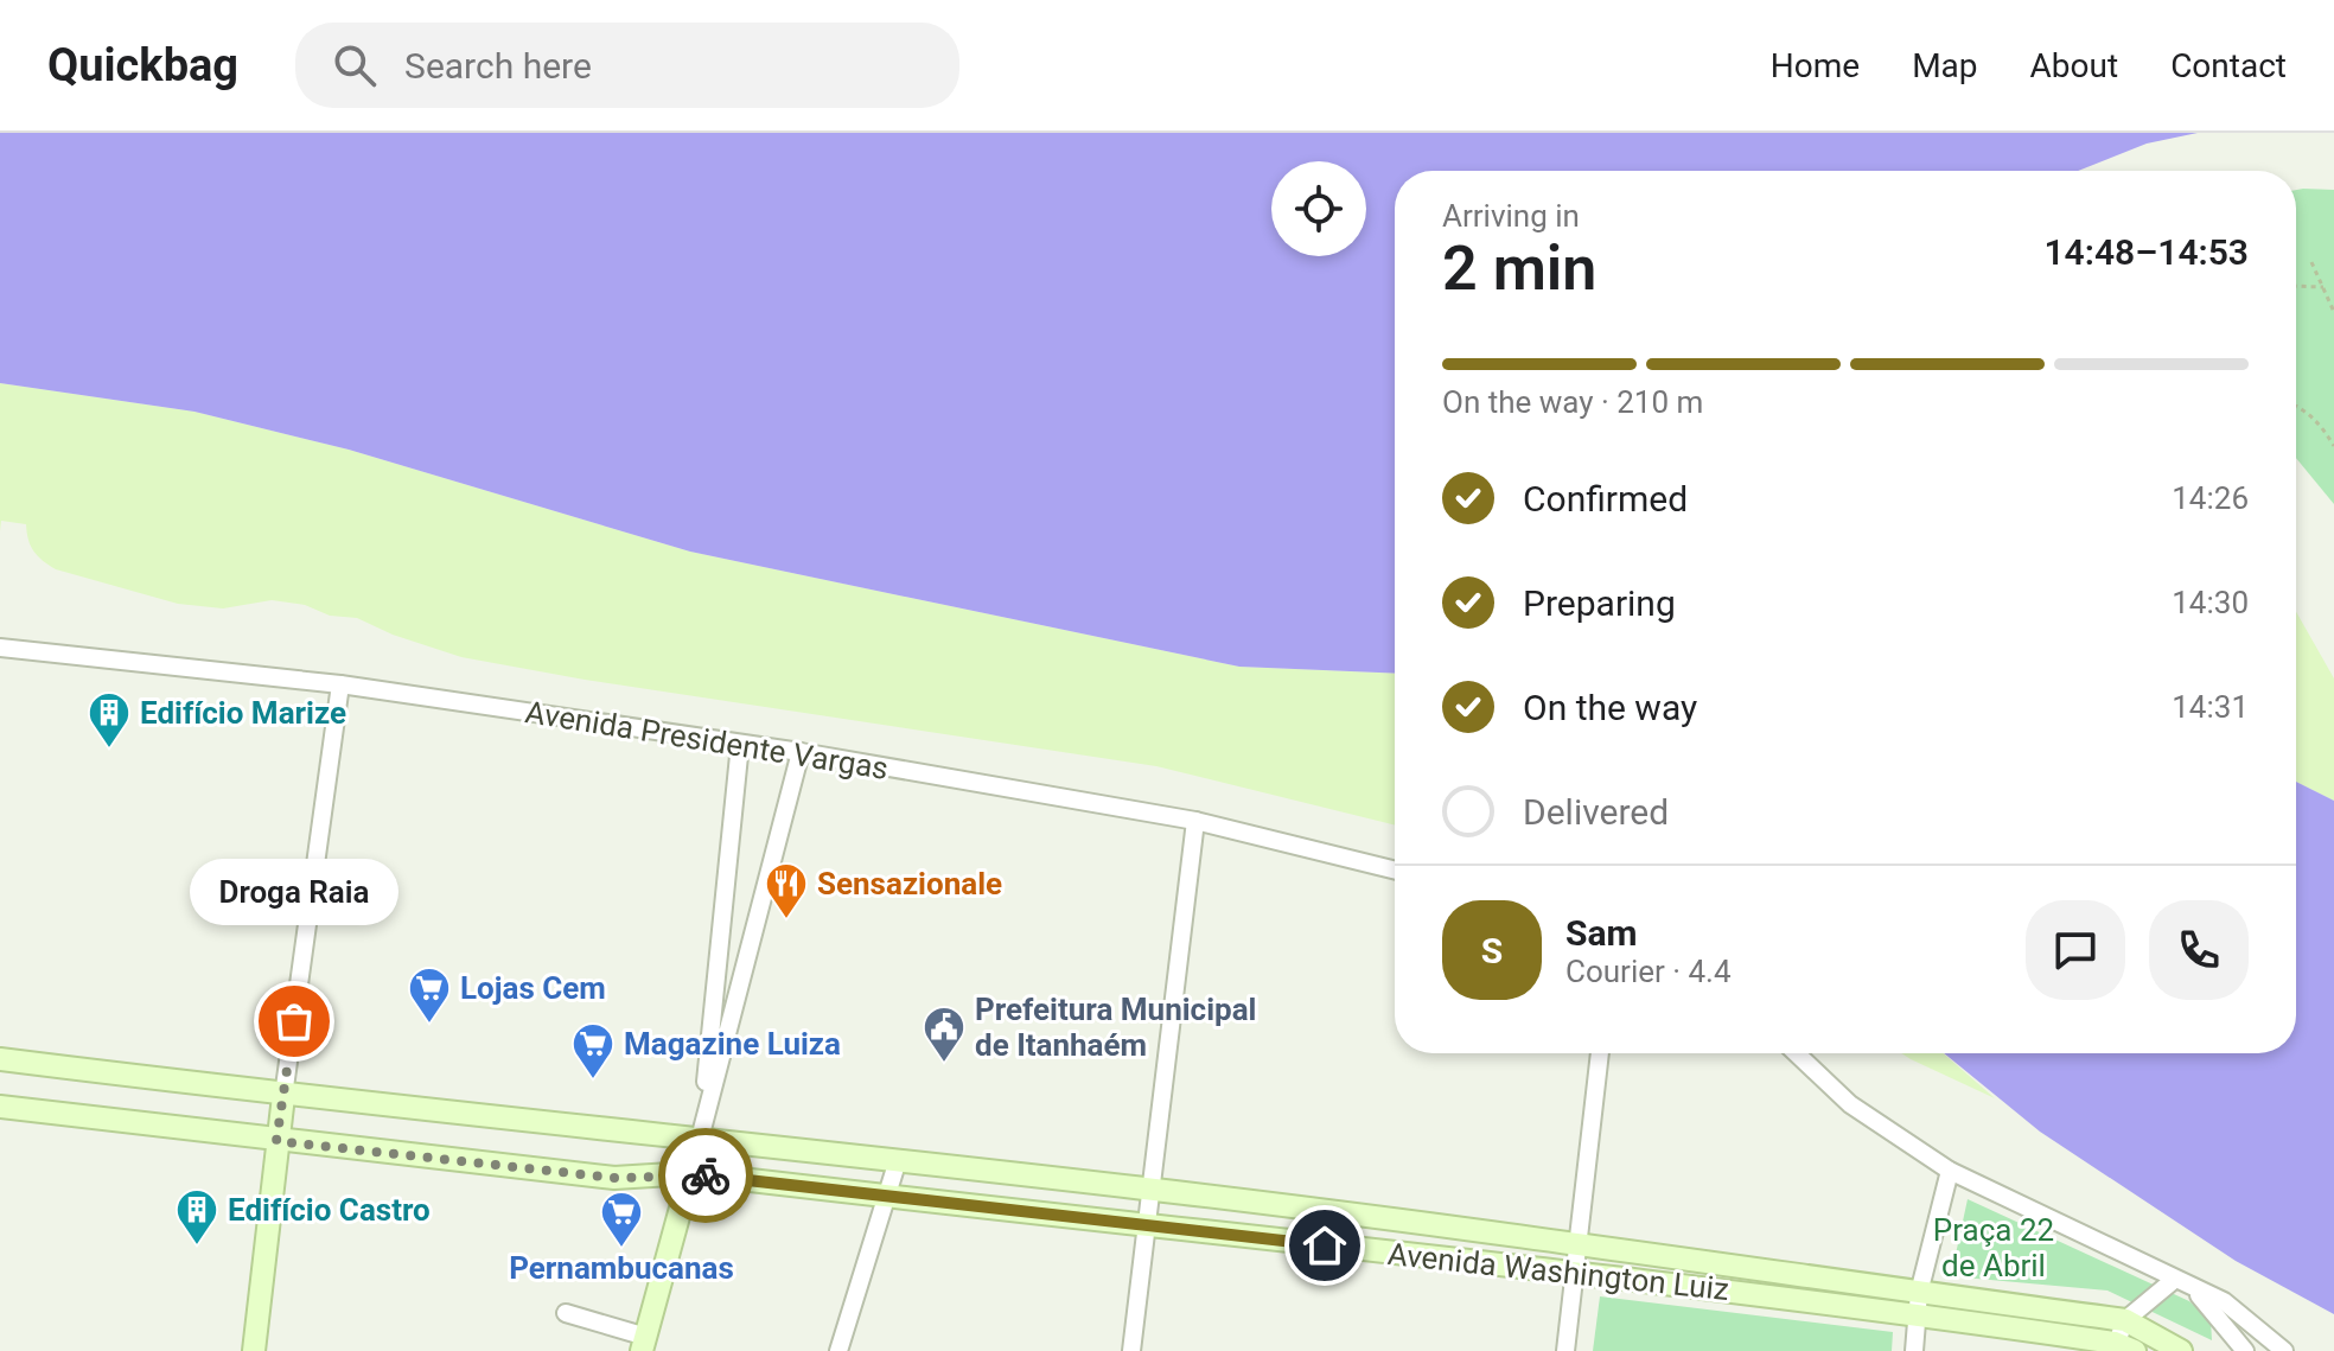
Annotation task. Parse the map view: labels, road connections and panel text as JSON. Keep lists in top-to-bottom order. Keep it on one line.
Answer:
{"streets":{"main road":["Avenida Washington Luiz"],"street":["Avenida Presidente Vargas"]},"parks":["Praça 22 de Abril"],"places":{"building":["Edifício Marize","Edifício Castro"],"restaurant":["Sensazionale"],"other":["Droga Raia"],"supermarket":["Lojas Cem","Magazine Luiza","Pernambucanas"],"public building":["Prefeitura Municipal de Itanhaém"]},"page":{"header":"Quickbag","search":"Search here","nav":["Home","Map","About","Contact"],"heading":["2 min","Arriving in","14:48–14:53"],"panel":["Sam","Courier · 4.4"],"bar":"On the way · 210 m","list":[["Confirmed","14:26"],["Preparing","14:30"],["On the way","14:31"],"Delivered"],"bubble":"Droga Raia","round":"S"}}
